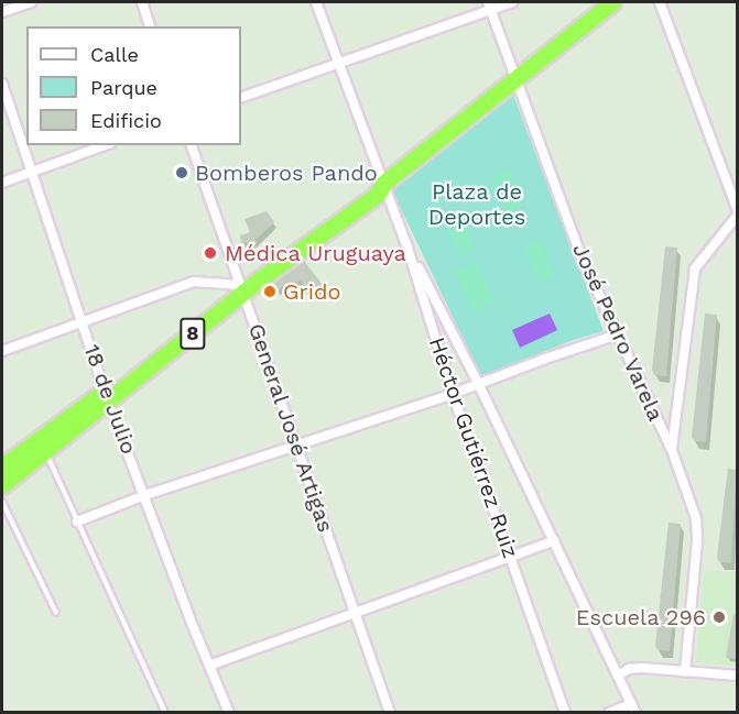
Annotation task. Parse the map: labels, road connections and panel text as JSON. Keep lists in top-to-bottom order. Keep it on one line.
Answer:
{"streets":{"highway":["8"],"street":["José Pedro Varela","18 de Julio","General José Artigas","Héctor Gutiérrez Ruiz"]},"crossings":[["José Pedro Varela","8"],["8","18 de Julio"],["8","General José Artigas"],["8","Héctor Gutiérrez Ruiz"]],"parks":["Plaza de Deportes"],"places":["Bomberos Pando","Médica Uruguaya","Grido","Escuela 296"],"legend":["Calle","Parque","Edificio"]}
